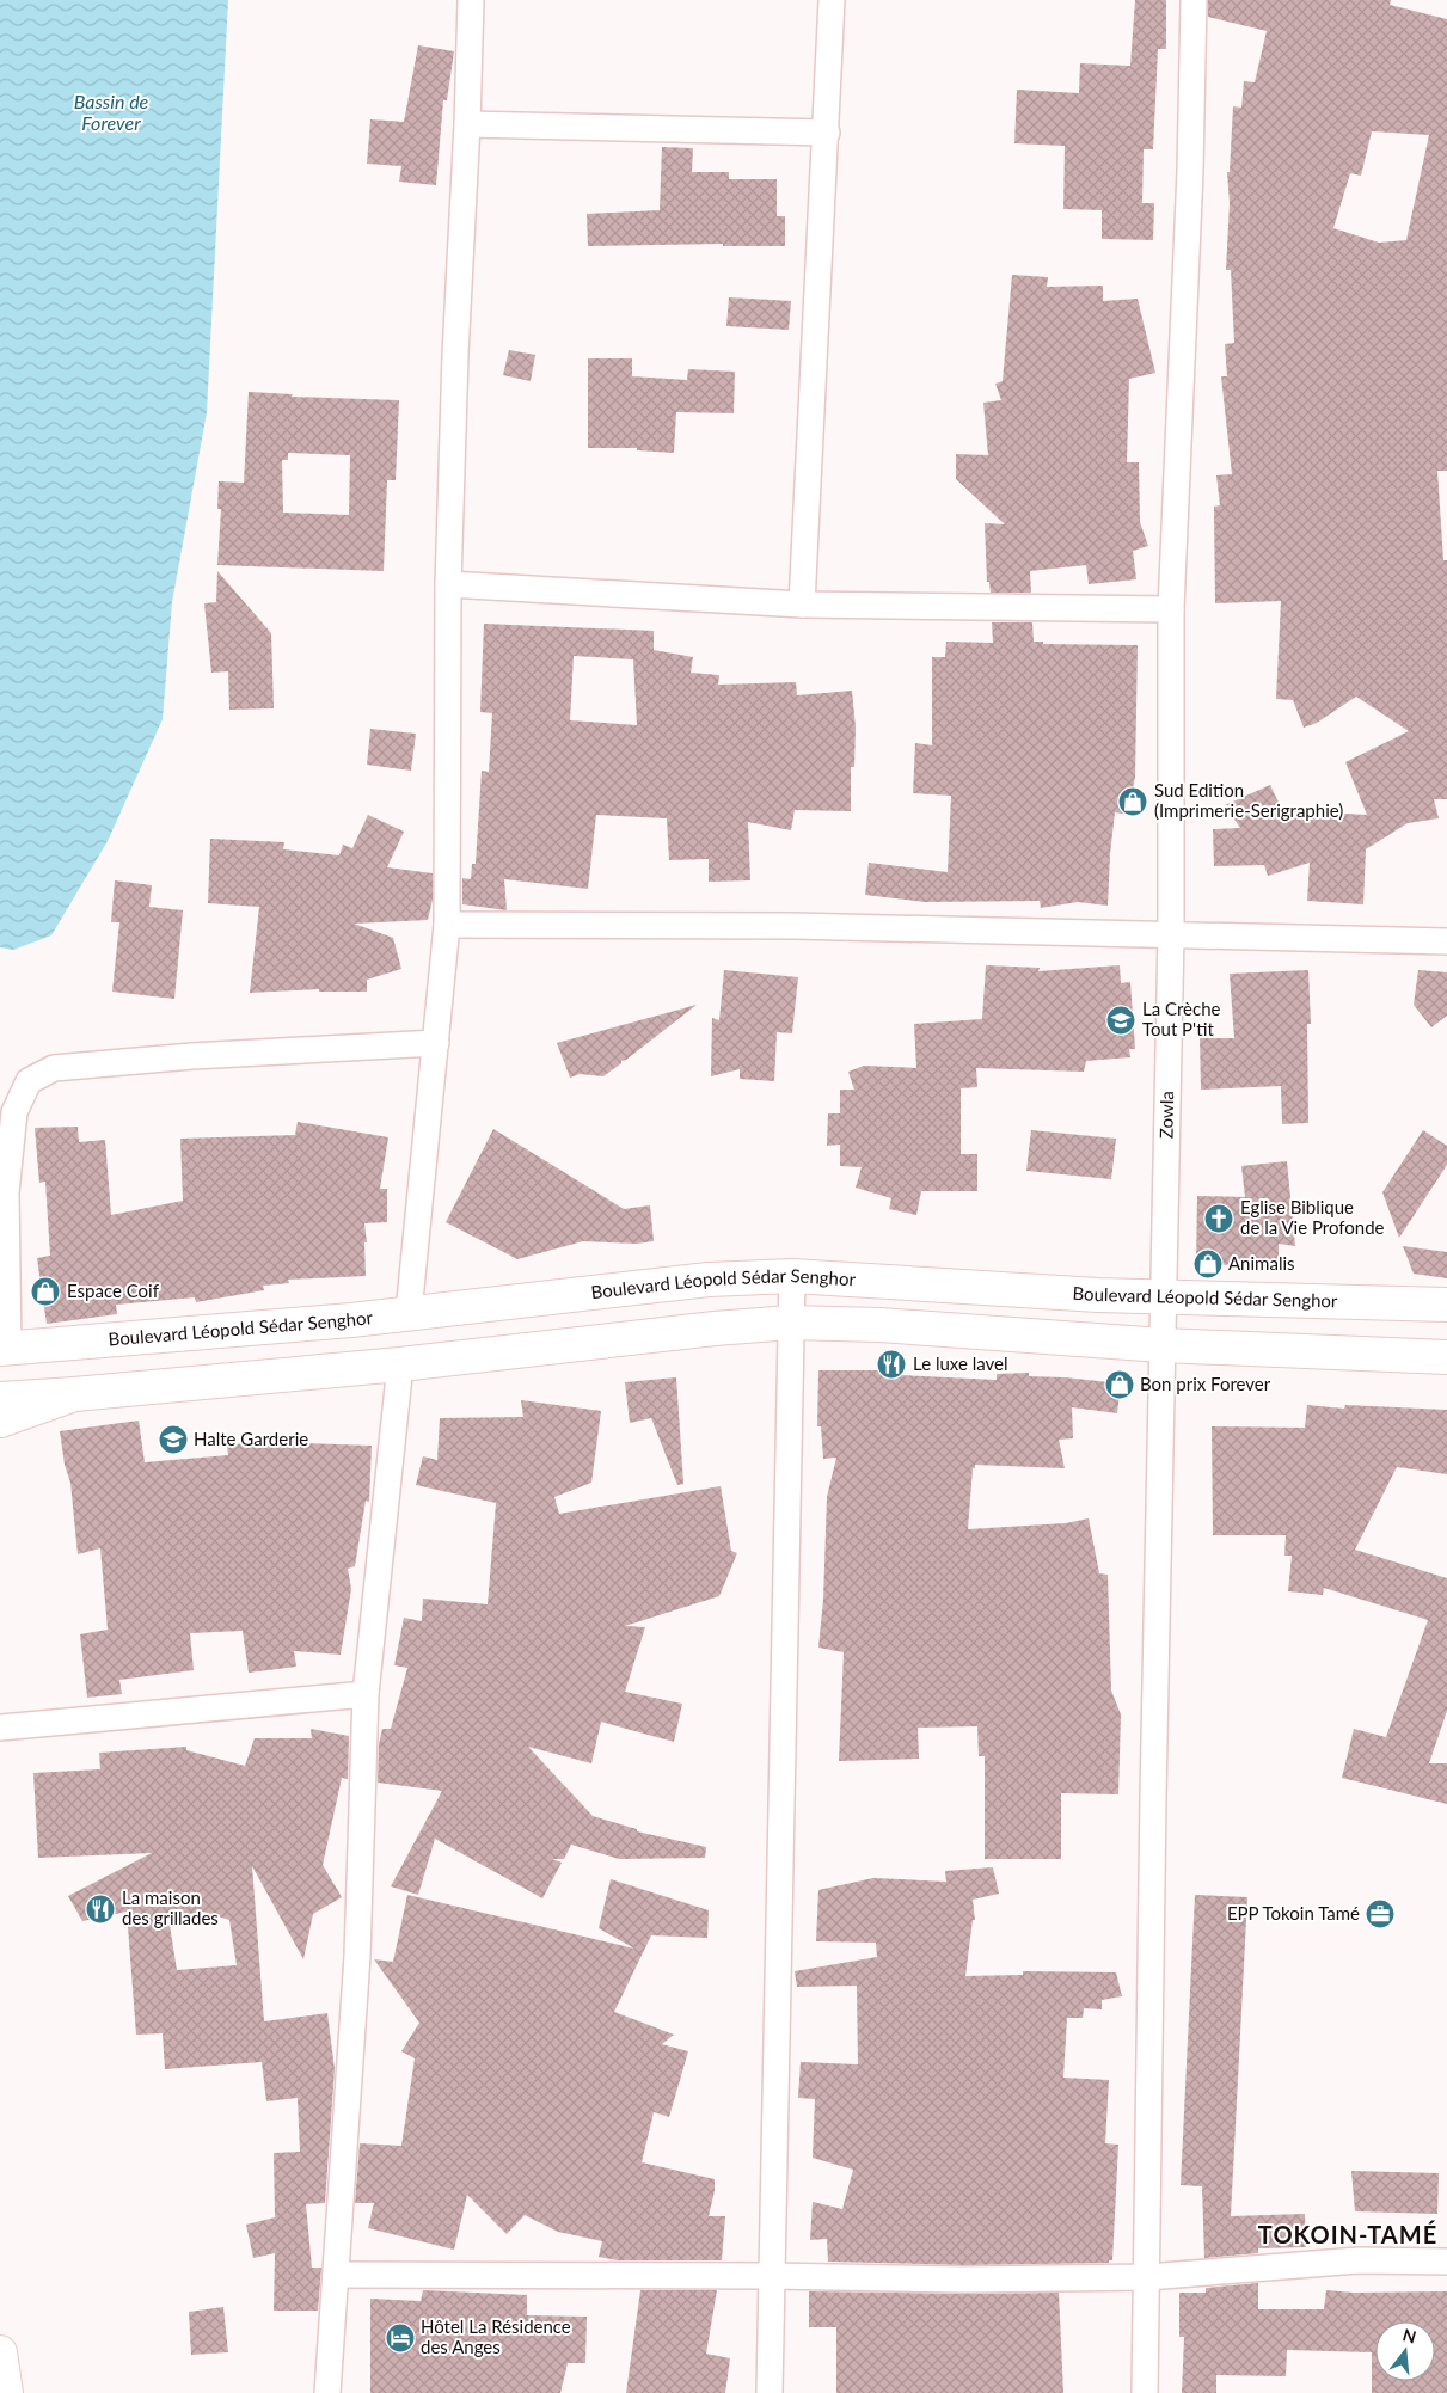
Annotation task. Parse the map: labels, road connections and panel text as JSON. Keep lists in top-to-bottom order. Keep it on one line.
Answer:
{"streets":{"main road":["Boulevard Léopold Sédar Senghor"],"street":["Zowla"]},"crossings":[["Zowla","Boulevard Léopold Sédar Senghor"]],"districts":["TOKOIN-TAMÉ"],"water":["Bassin de Forever"],"places":{"shop":["Sud Edition (Imprimerie-Serigraphie)","Animalis","Espace Coif","Bon prix Forever"],"school or university":["La Crèche Tout P'tit","Halte Garderie"],"church":["Eglise Biblique de la Vie Profonde"],"restaurant":["Le luxe lavel","La maison des grillades"],"office":["EPP Tokoin Tamé"],"hotel":["Hôtel La Résidence des Anges"]},"north":"top"}
